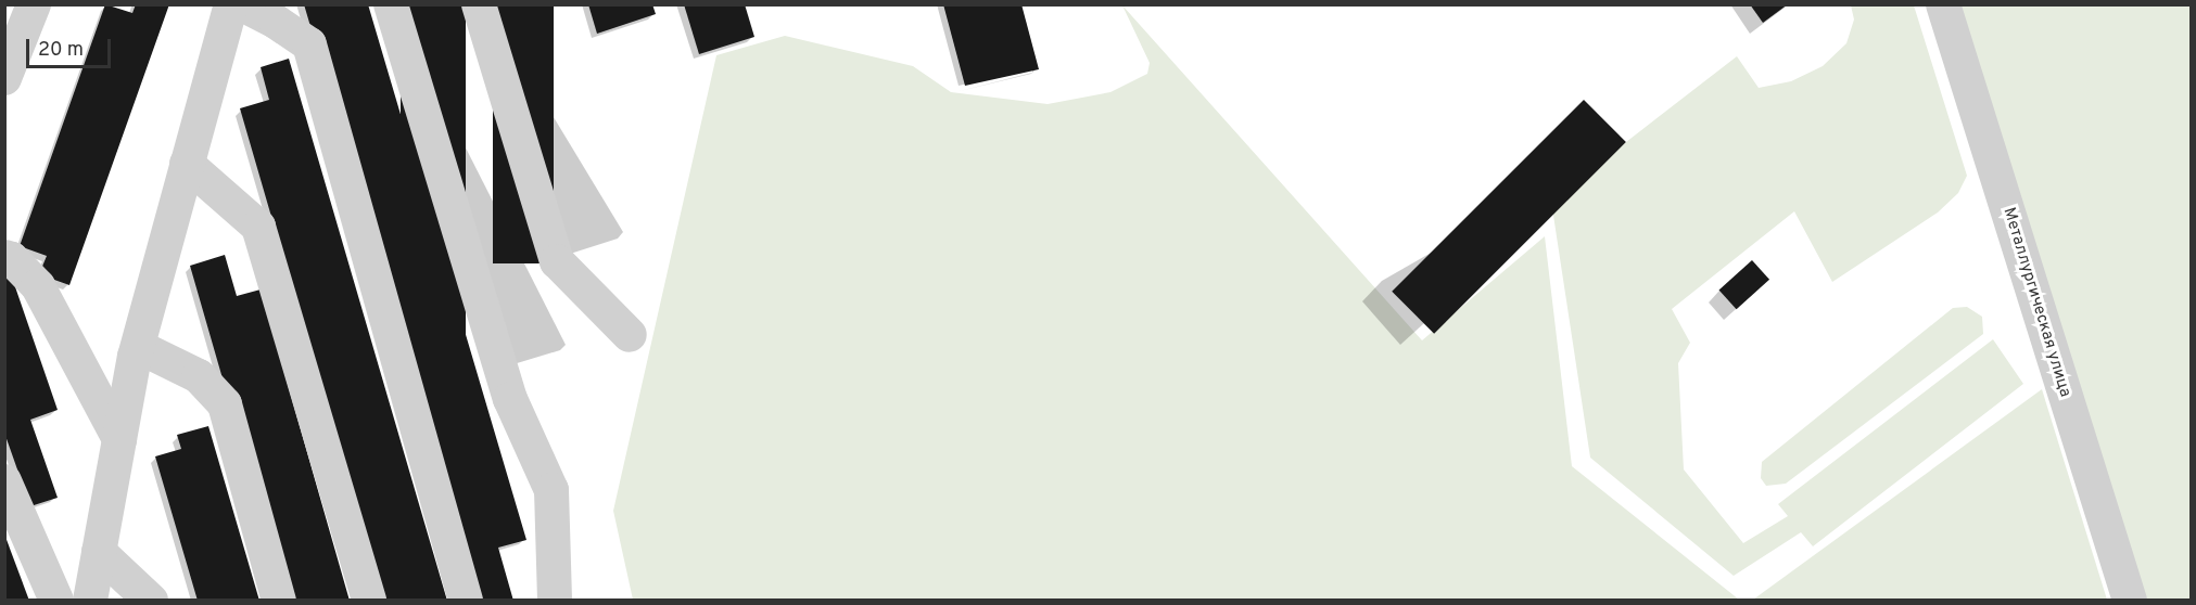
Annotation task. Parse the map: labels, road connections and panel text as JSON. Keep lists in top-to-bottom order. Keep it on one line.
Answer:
{"streets":{"street":["Металлургическая улица"]},"scale_bar":"20 m"}
